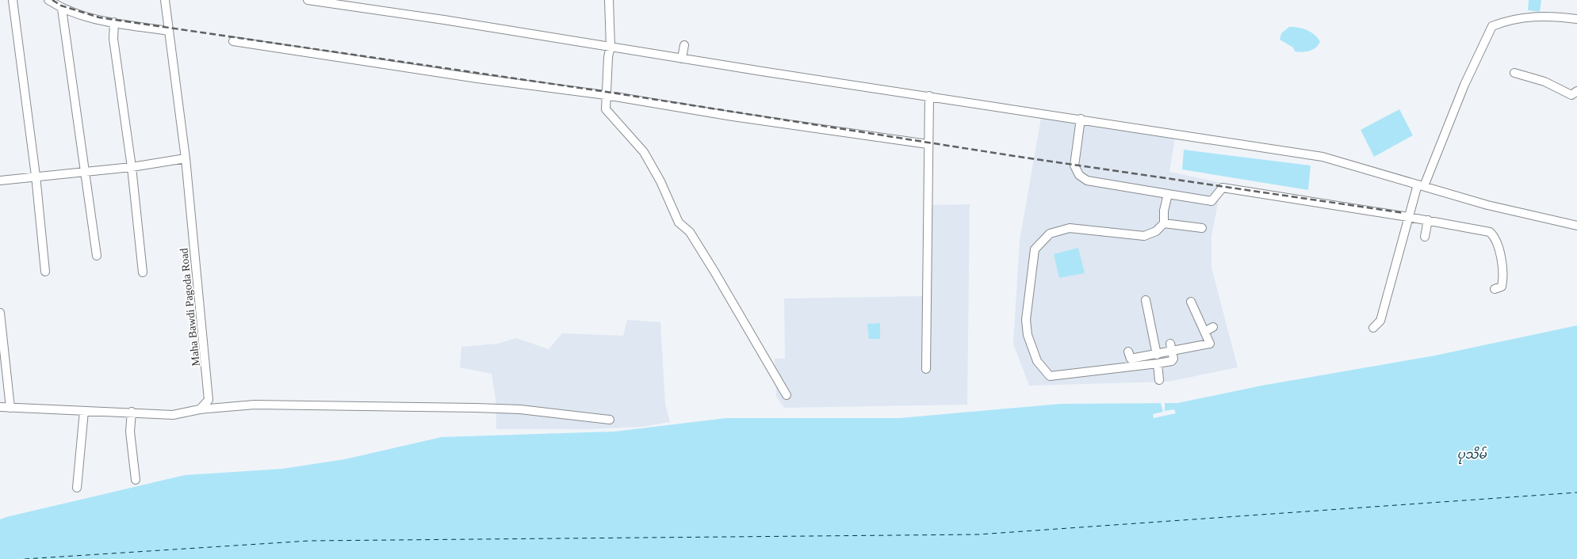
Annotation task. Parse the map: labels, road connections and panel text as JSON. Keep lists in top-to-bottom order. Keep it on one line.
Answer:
{"streets":{"street":["Maha Bawdi Pagoda Road"]},"water":["ပုသိမ်"]}
